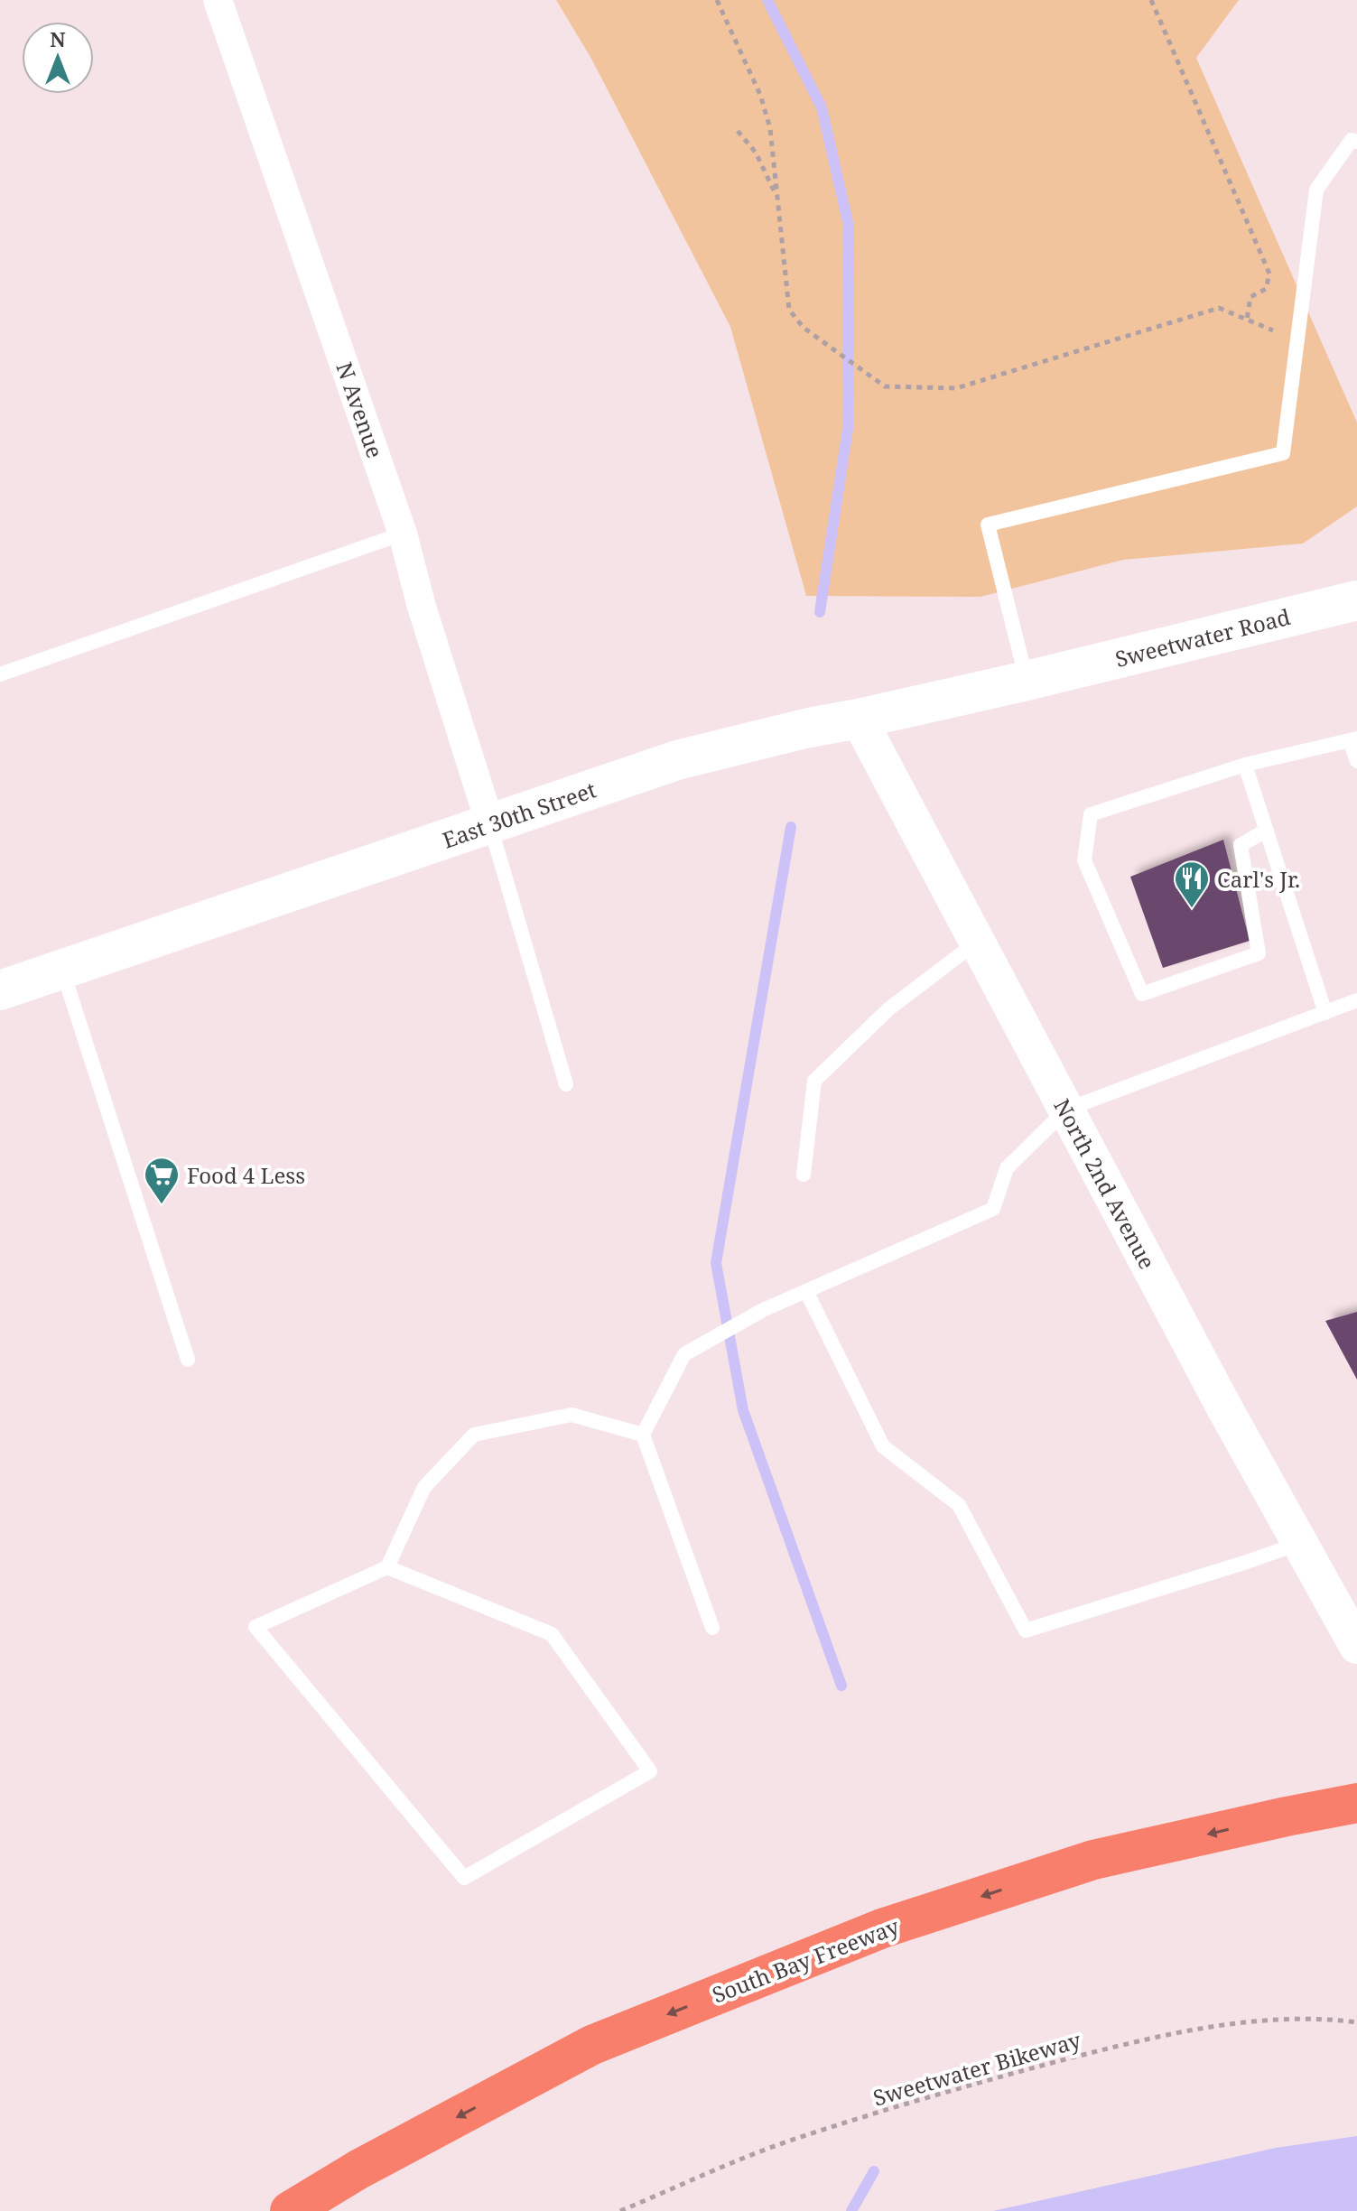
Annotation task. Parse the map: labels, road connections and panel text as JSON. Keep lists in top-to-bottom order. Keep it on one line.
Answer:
{"streets":{"highway":["South Bay Freeway"],"main road":["Sweetwater Road","East 30th Street"],"street":["N Avenue","North 2nd Avenue"],"path":["Sweetwater Bikeway"]},"crossings":[["N Avenue","East 30th Street"],["Sweetwater Road","East 30th Street"],["East 30th Street","North 2nd Avenue"]],"one_way":["South Bay Freeway"],"places":{"restaurant":["Carl's Jr."],"supermarket":["Food 4 Less"]},"north":"top"}
